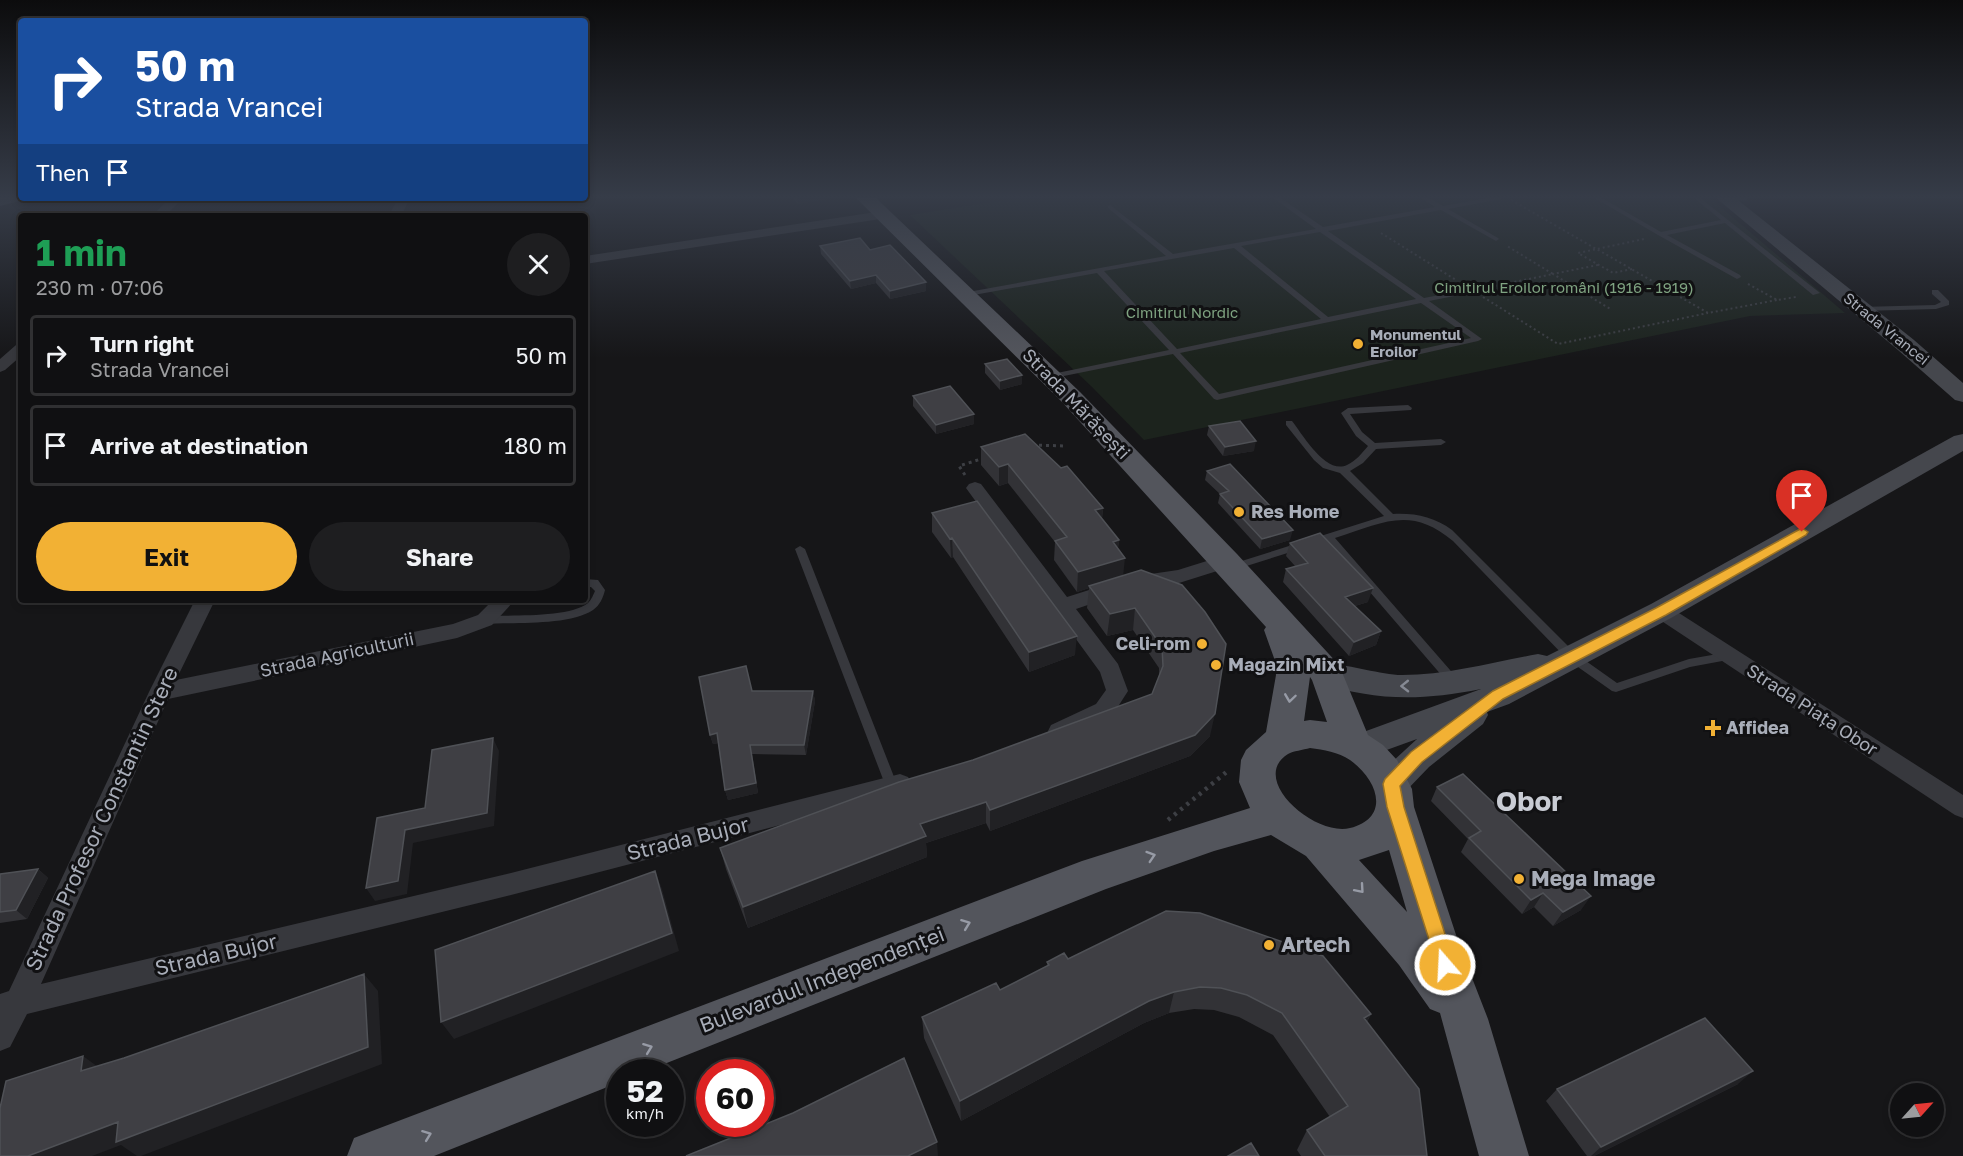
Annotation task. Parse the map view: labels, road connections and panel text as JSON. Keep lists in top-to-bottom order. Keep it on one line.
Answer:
{"streets":{"main road":["Strada Mărășești","Bulevardul Independenței"],"street":["Strada Vrancei","Strada Agriculturii","Strada Piața Obor","Strada Profesor Constantin Stere","Strada Bujor"]},"crossings":[["Strada Mărășești","Bulevardul Independenței"],["Strada Agriculturii","Strada Profesor Constantin Stere"],["Strada Profesor Constantin Stere","Strada Bujor"]],"one_way":["Bulevardul Independenței"],"districts":["Obor"],"parks":["Cimitirul Eroilor români (1916 - 1919)","Cimitirul Nordic"],"places":{"other":["Monumentul Eroilor","Res Home","Celi-rom","Magazin Mixt","Mega Image","Artech"],"health":["Affidea"]},"north":"top right","page":{"turn":["50 m","Strada Vrancei"],"then":"Then","heading":["1 min","230 m · 07:06"],"list":[{"name":"Turn right","note":"Strada Vrancei","value":"50 m"},{"name":"Arrive at destination","value":"180 m"}],"buttons":["Exit","Share"],"speed":"52 km/h","limit":"60"}}
